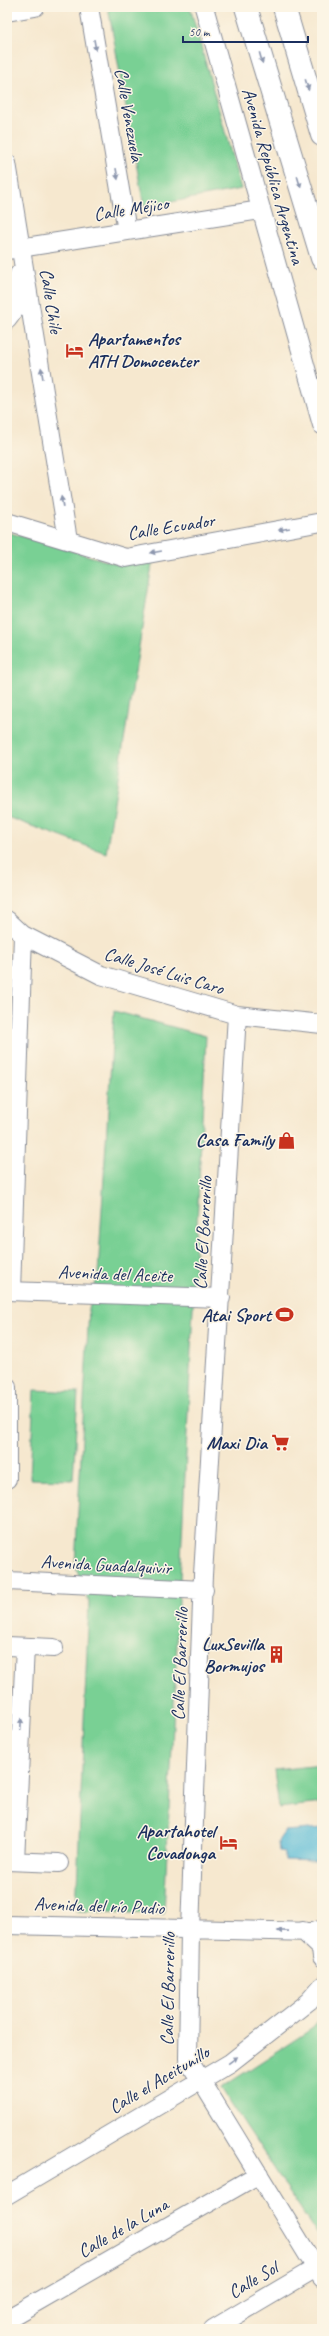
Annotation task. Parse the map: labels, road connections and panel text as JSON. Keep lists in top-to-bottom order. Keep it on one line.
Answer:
{"streets":{"street":["Calle Venezuela","Avenida República Argentina","Calle Méjico","Calle Chile","Calle Ecuador","Calle José Luis Caro","Calle El Barrerillo","Avenida del Aceite","Avenida Guadalquivir","Avenida del río Pudio","Calle el Aceitunillo","Calle de la Luna","Calle Sol"]},"crossings":[["Calle Venezuela","Calle Méjico"],["Avenida República Argentina","Calle Méjico"],["Calle Méjico","Calle Chile"],["Calle Chile","Calle Ecuador"],["Calle José Luis Caro","Calle El Barrerillo"],["Calle El Barrerillo","Avenida del Aceite"],["Calle El Barrerillo","Avenida Guadalquivir"],["Calle El Barrerillo","Avenida del río Pudio"],["Calle El Barrerillo","Calle el Aceitunillo"],["Calle El Barrerillo","Calle de la Luna"],["Calle El Barrerillo","Calle Sol"]],"one_way":["Calle Venezuela","Calle Chile","Calle Ecuador","Avenida del río Pudio","Calle el Aceitunillo"],"places":{"hotel":["Apartamentos ATH Domocenter","Apartahotel Covadonga"],"shop":["Casa Family"],"sports":["Atai Sport"],"supermarket":["Maxi Dia"],"building":["LuxSevilla Bormujos"]},"scale_bar":"50 m"}
